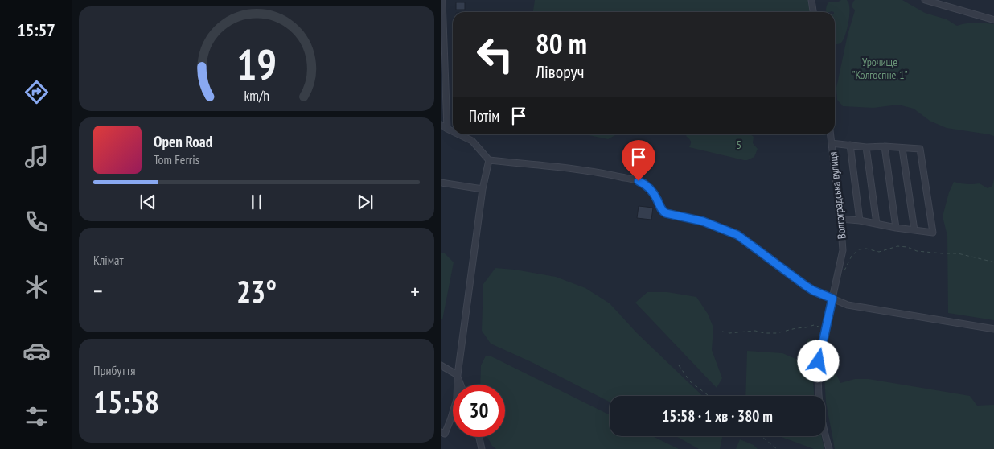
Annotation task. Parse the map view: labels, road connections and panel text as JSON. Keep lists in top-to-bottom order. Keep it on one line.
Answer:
{"streets":{"street":["Волгоградська вулиця"]},"parks":["Урочище \"Колгоспне-1\"","5"],"page":{"tabs":"15:57","turn":["80 m","Ліворуч"],"then":"Потім","song":["Open Road","Tom Ferris"],"tile":["Клімат",["Прибуття","15:58"]],"heat":["−","23°","+"],"limit":"30","trip":"15:58 · 1 хв · 380 m","gauge":["19","km/h"]}}
